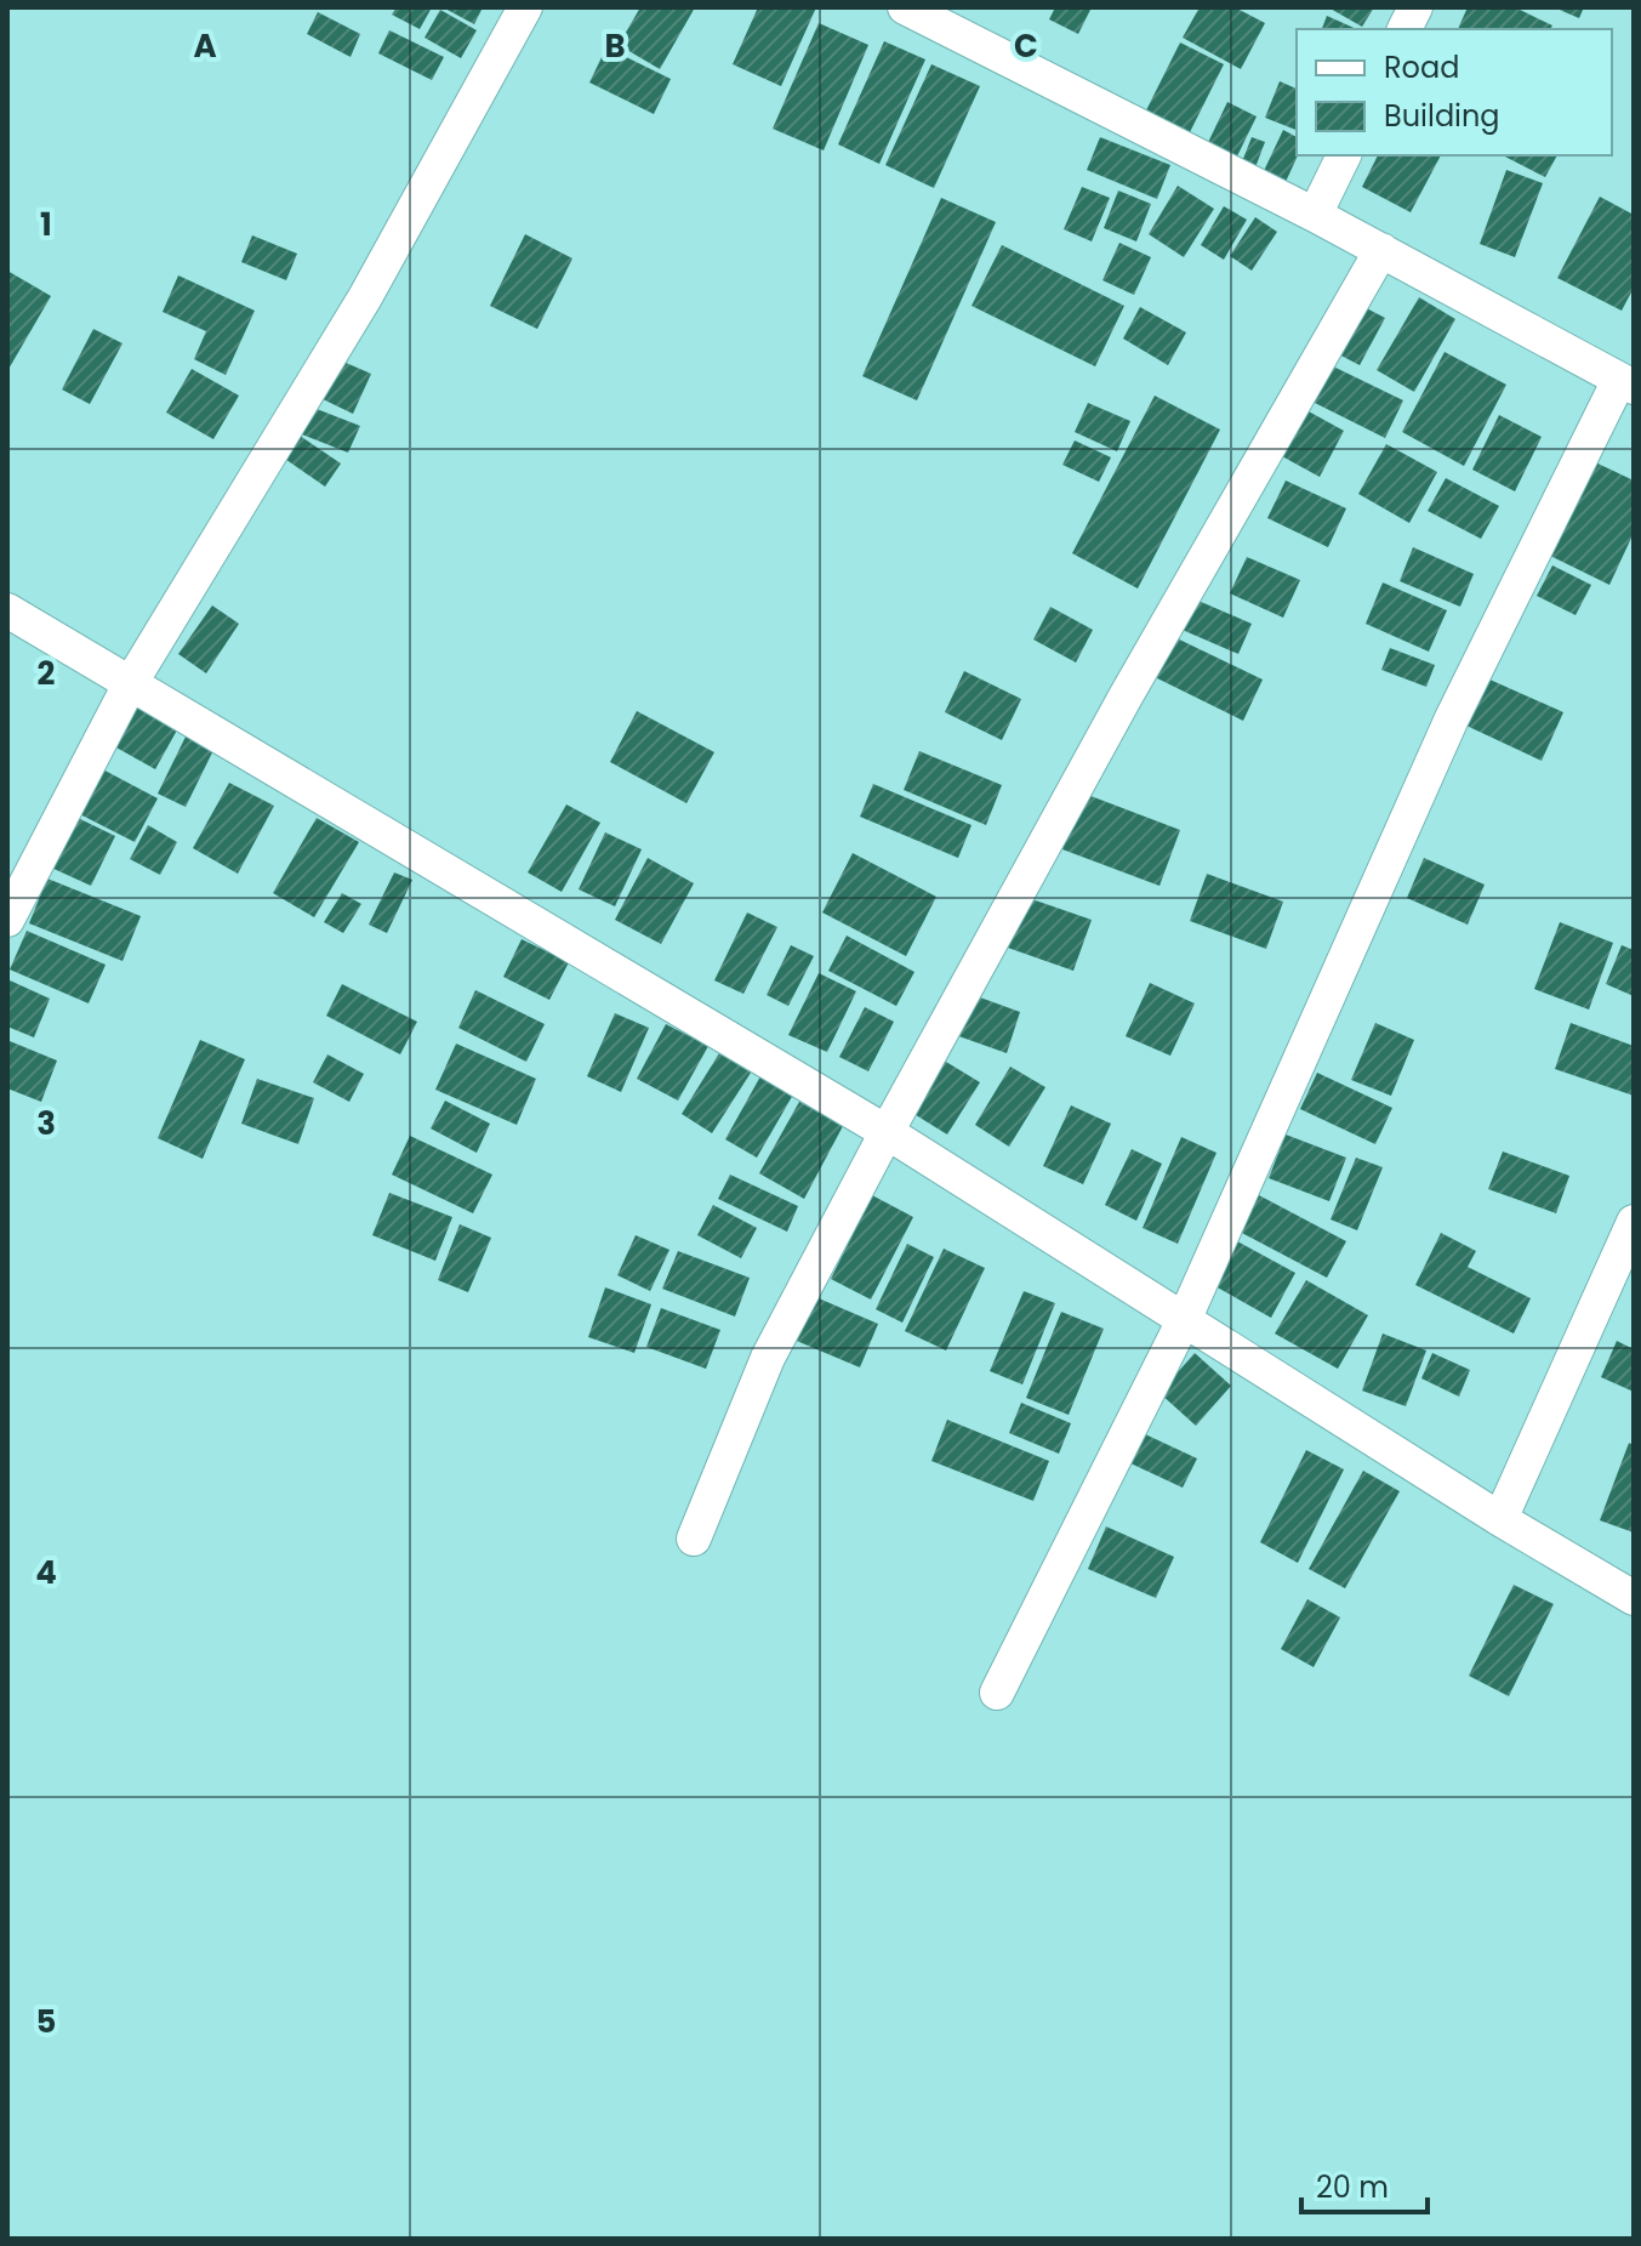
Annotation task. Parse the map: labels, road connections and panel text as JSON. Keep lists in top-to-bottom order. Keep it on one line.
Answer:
{"legend":["Road","Building"],"scale_bar":"20 m","grid":{"columns":["A","B","C"],"rows":["1","2","3","4","5"]}}
